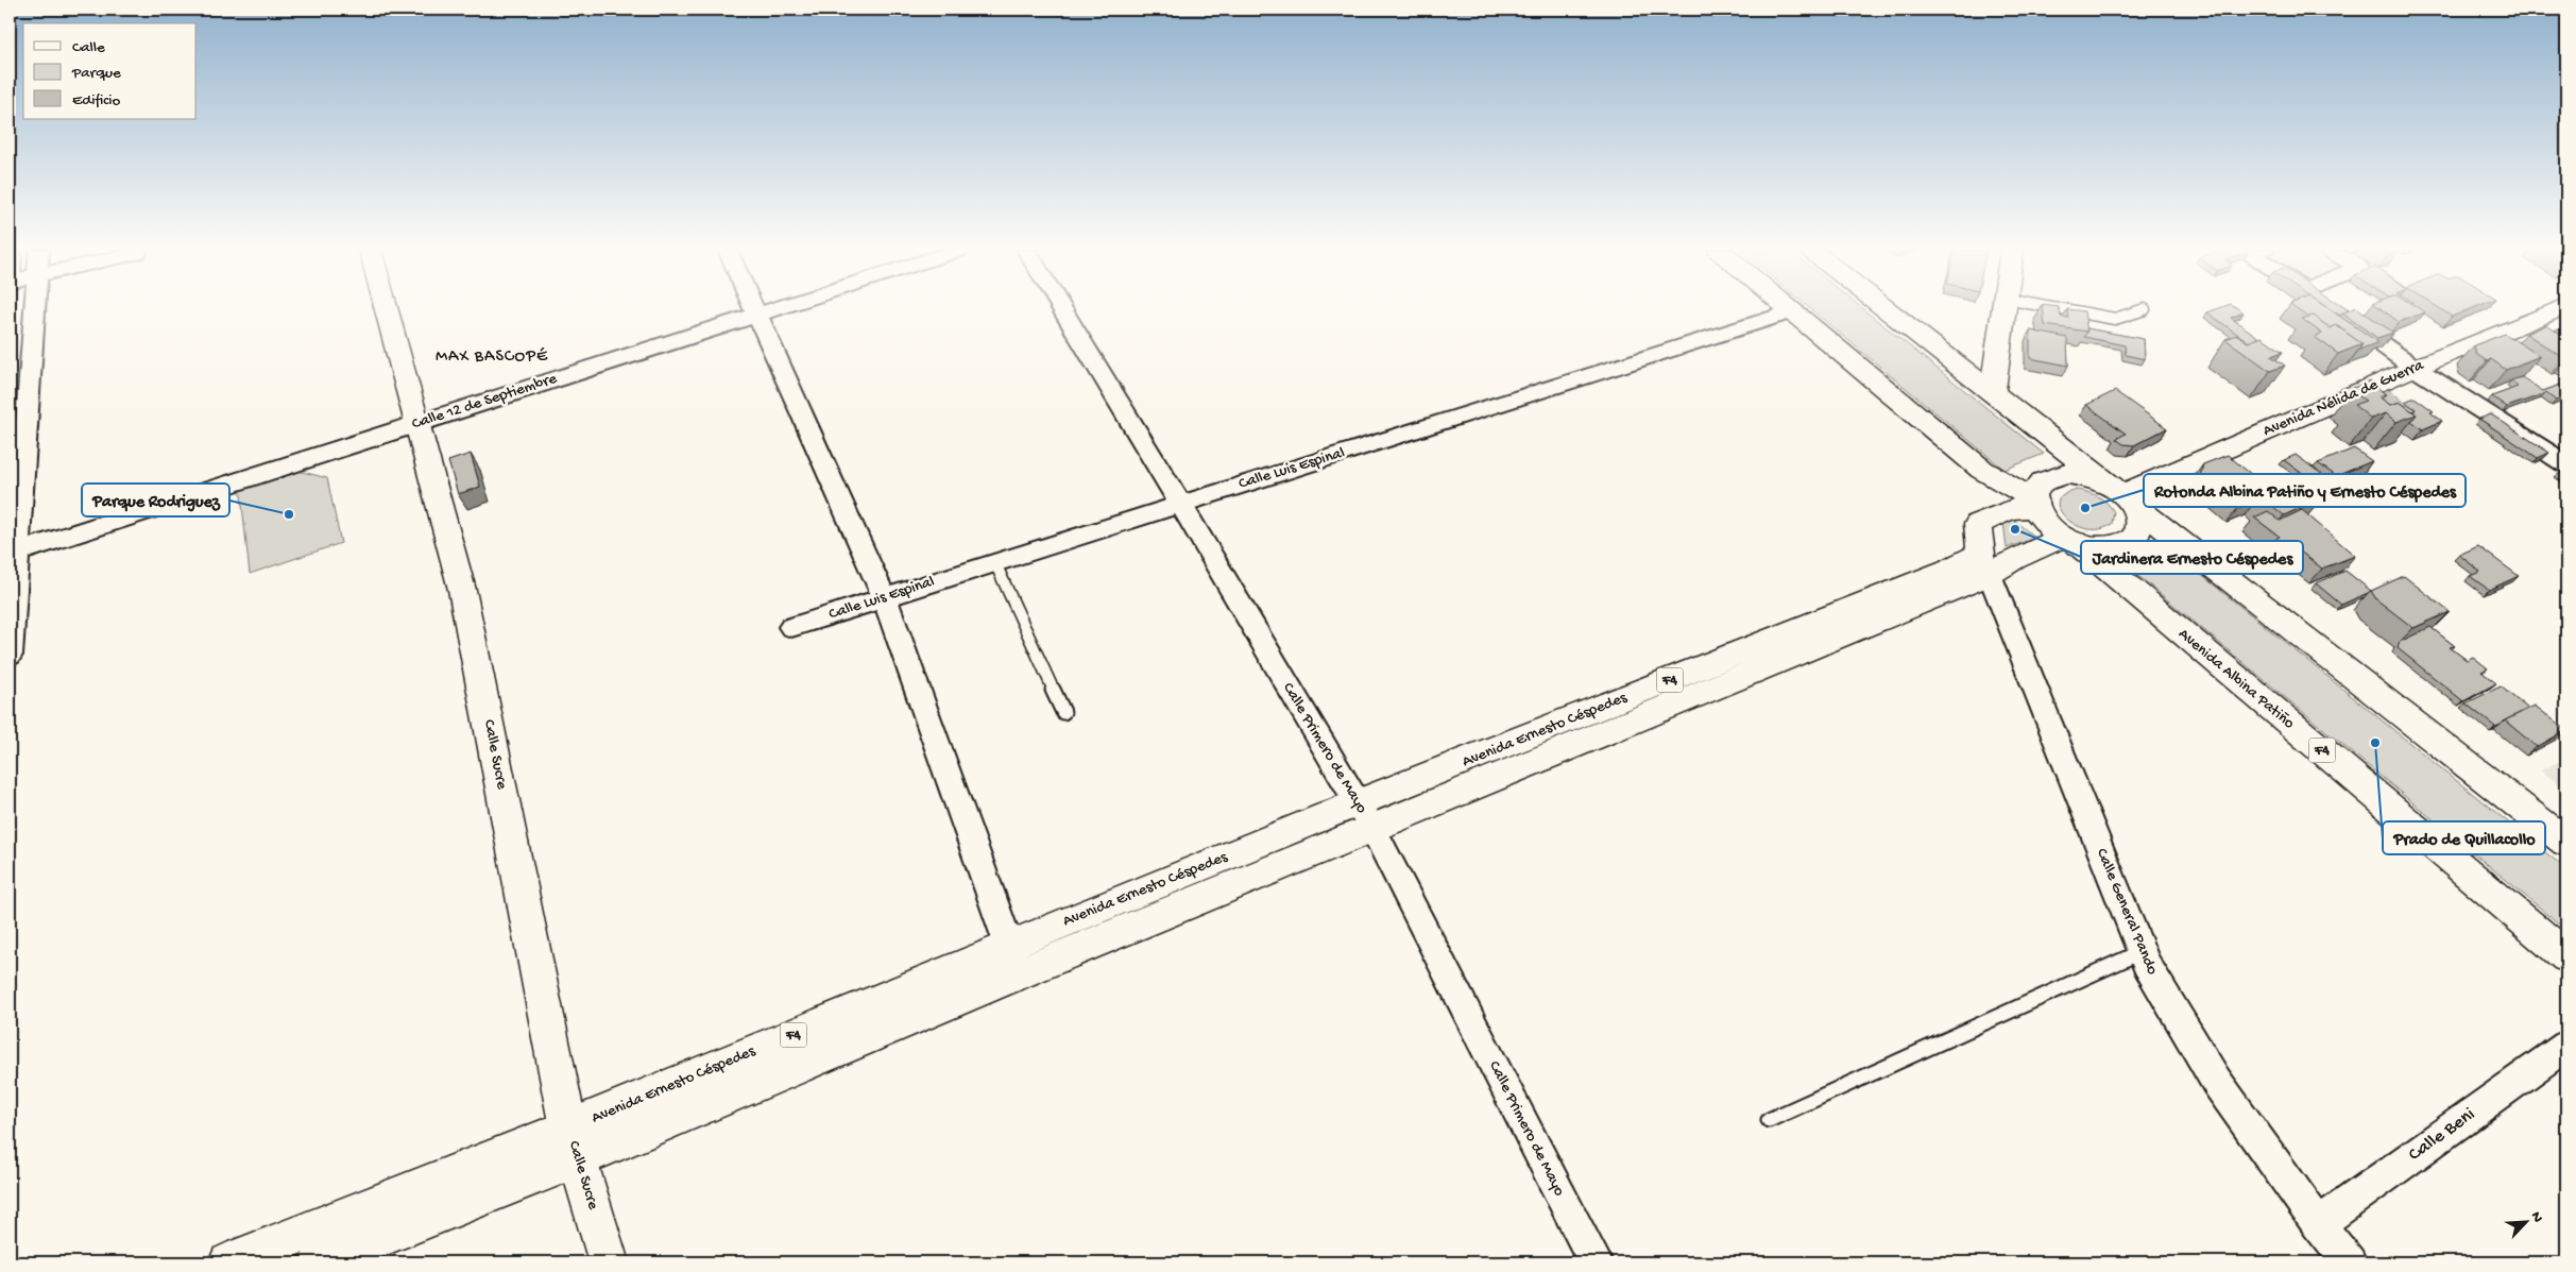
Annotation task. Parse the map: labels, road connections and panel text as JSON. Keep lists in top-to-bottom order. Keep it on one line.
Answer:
{"streets":{"main road":["Avenida Nélida de Guerra","Avenida Albina Patiño","F4","Avenida Ernesto Céspedes","Calle Sucre"],"street":["Calle 12 de Septiembre","Calle Luis Espinal","Calle Primero de Mayo","Calle General Pando","Calle Beni"]},"crossings":[["Avenida Nélida de Guerra","Avenida Albina Patiño"],["Avenida Nélida de Guerra","F4"],["Avenida Nélida de Guerra","Avenida Ernesto Céspedes"],["Calle 12 de Septiembre","Calle Sucre"],["Calle Luis Espinal","F4"],["Calle Luis Espinal","Calle Primero de Mayo"],["Avenida Albina Patiño","F4"],["Avenida Albina Patiño","Avenida Ernesto Céspedes"],["F4","Avenida Ernesto Céspedes"],["Avenida Ernesto Céspedes","Calle Primero de Mayo"],["Avenida Ernesto Céspedes","Calle Sucre"],["Avenida Ernesto Céspedes","Calle General Pando"],["Calle General Pando","Calle Beni"]],"districts":["MAX BASCOPÉ"],"places":["Rotonda Albina Patiño y Ernesto Céspedes","Parque Rodriguez","Jardinera Ernesto Céspedes","Prado de Quillacollo"],"legend":["Calle","Parque","Edificio"],"north":"top right"}
